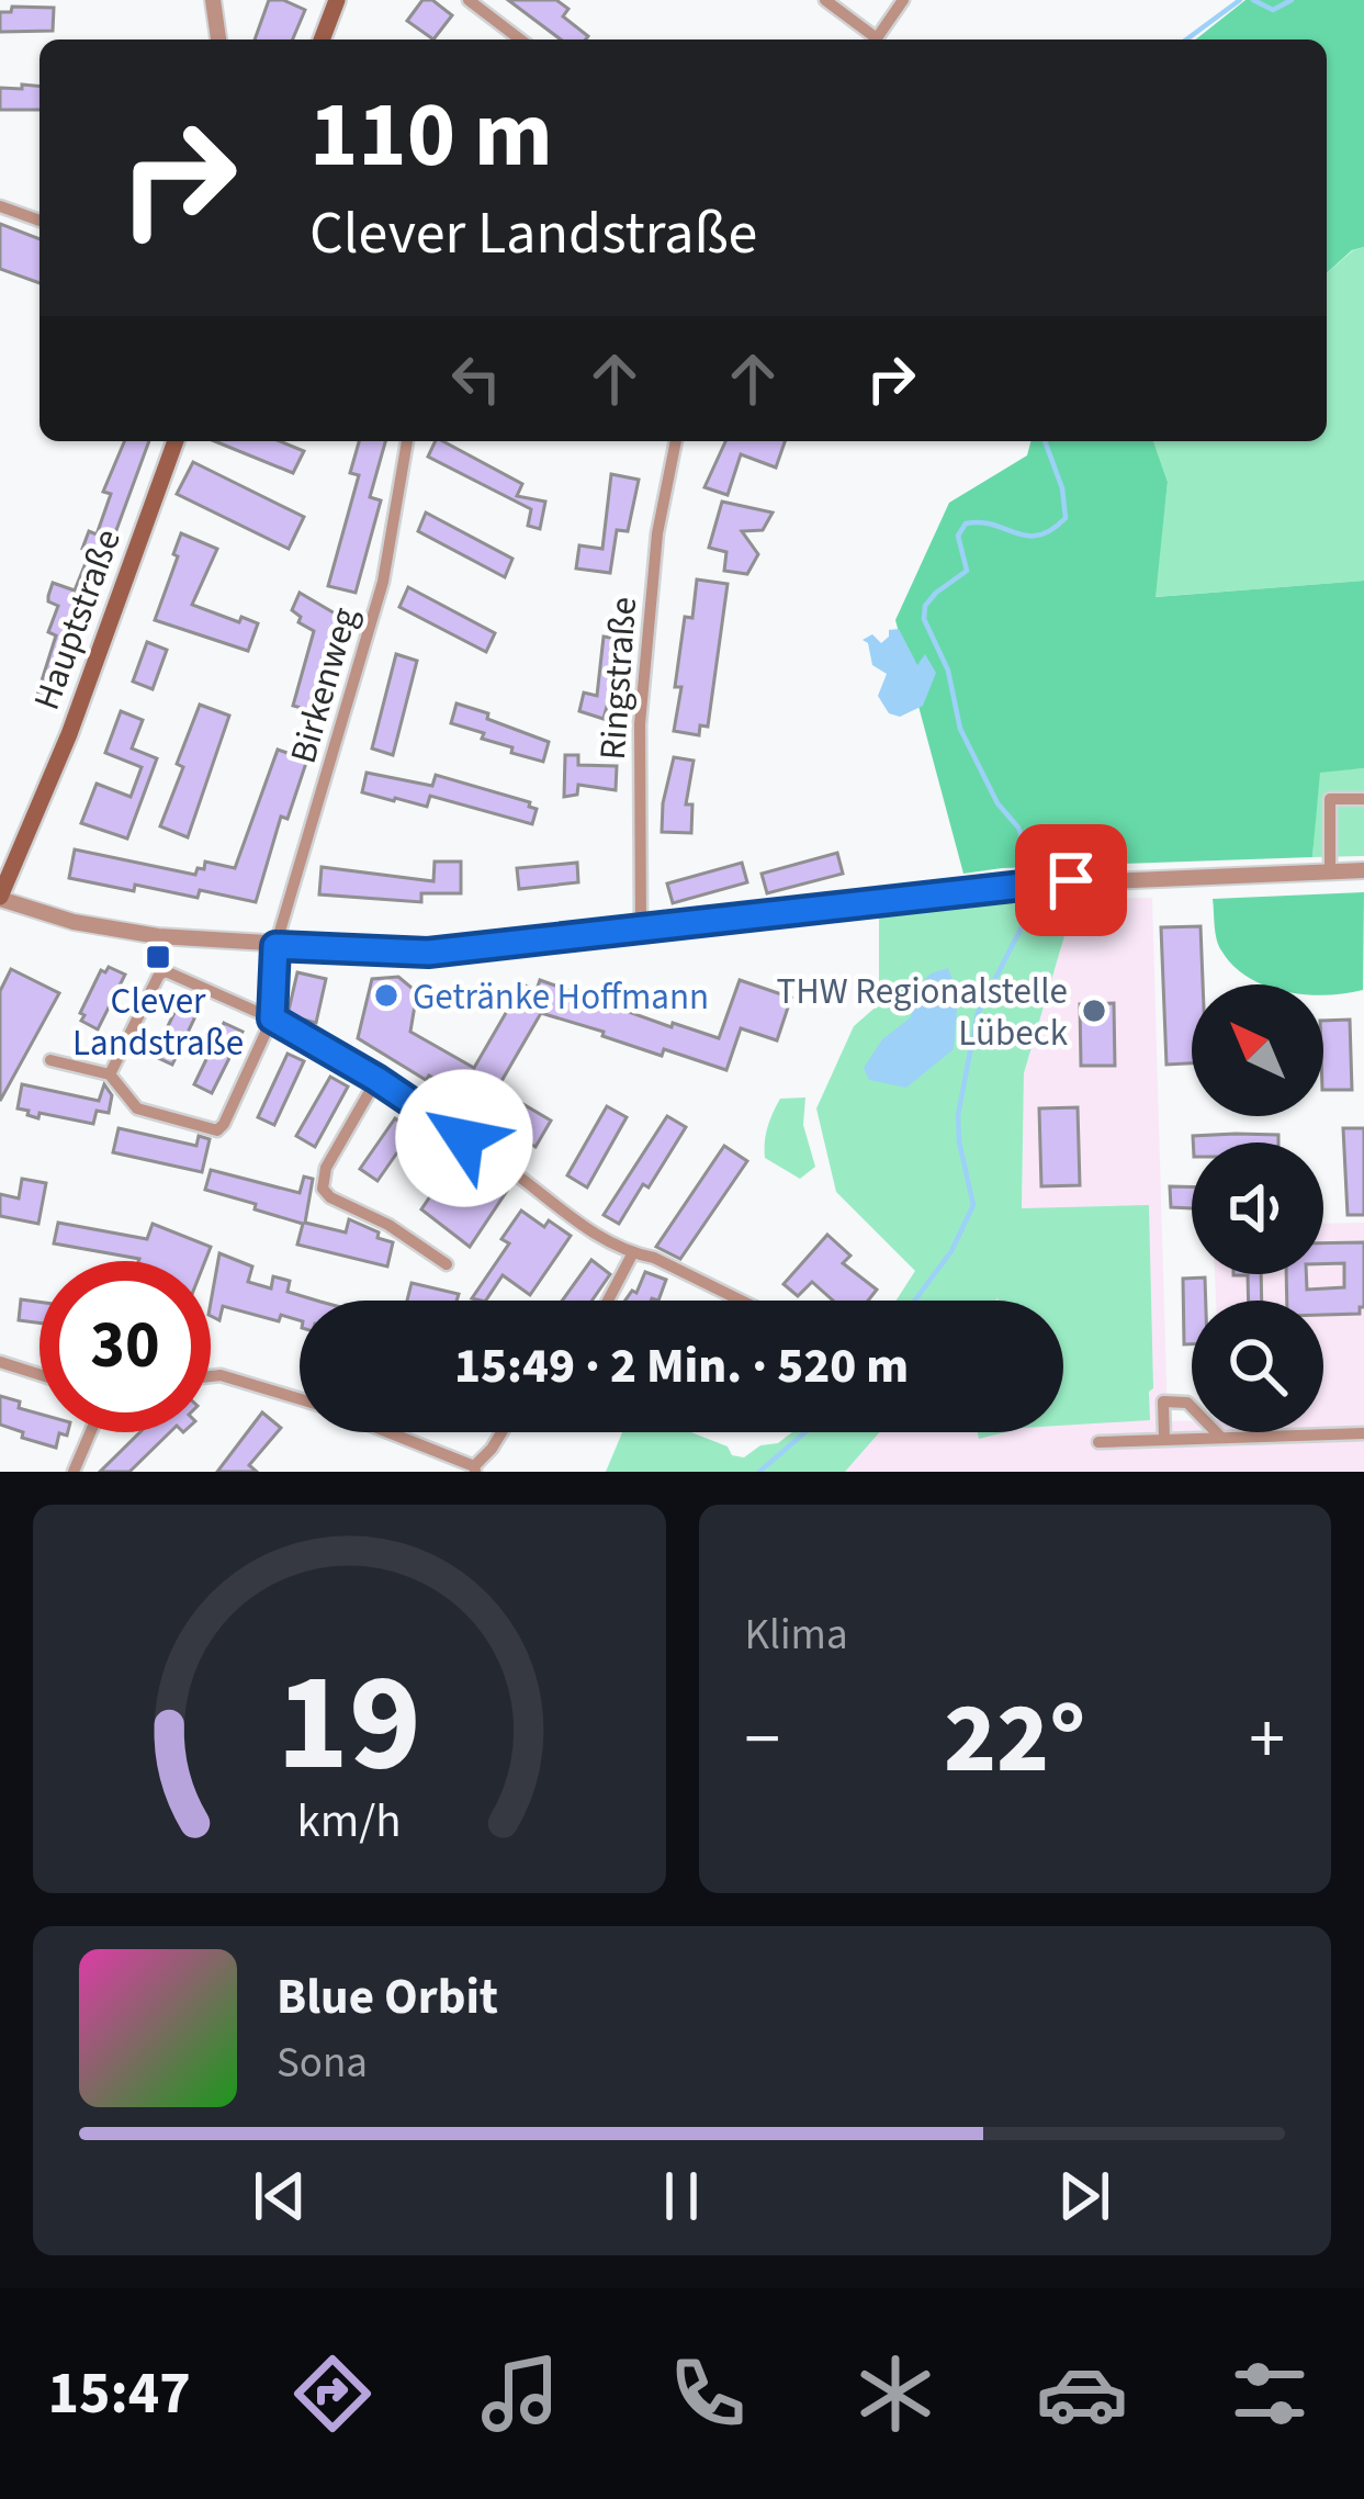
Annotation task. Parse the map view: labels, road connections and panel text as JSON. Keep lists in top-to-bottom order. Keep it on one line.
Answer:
{"streets":{"main road":["Hauptstraße"],"street":["Ringstraße","Birkenweg"]},"places":{"transit":["Clever Landstraße"],"other":["Getränke Hoffmann","THW Regionalstelle Lübeck"]},"north":"top left","page":{"turn":["110 m","Clever Landstraße"],"limit":"30","trip":"15:49 · 2 Min. · 520 m","tile":"Klima","heat":["−","22°","+"],"song":["Blue Orbit","Sona"],"tabs":"15:47","gauge":["19","km/h"]}}
